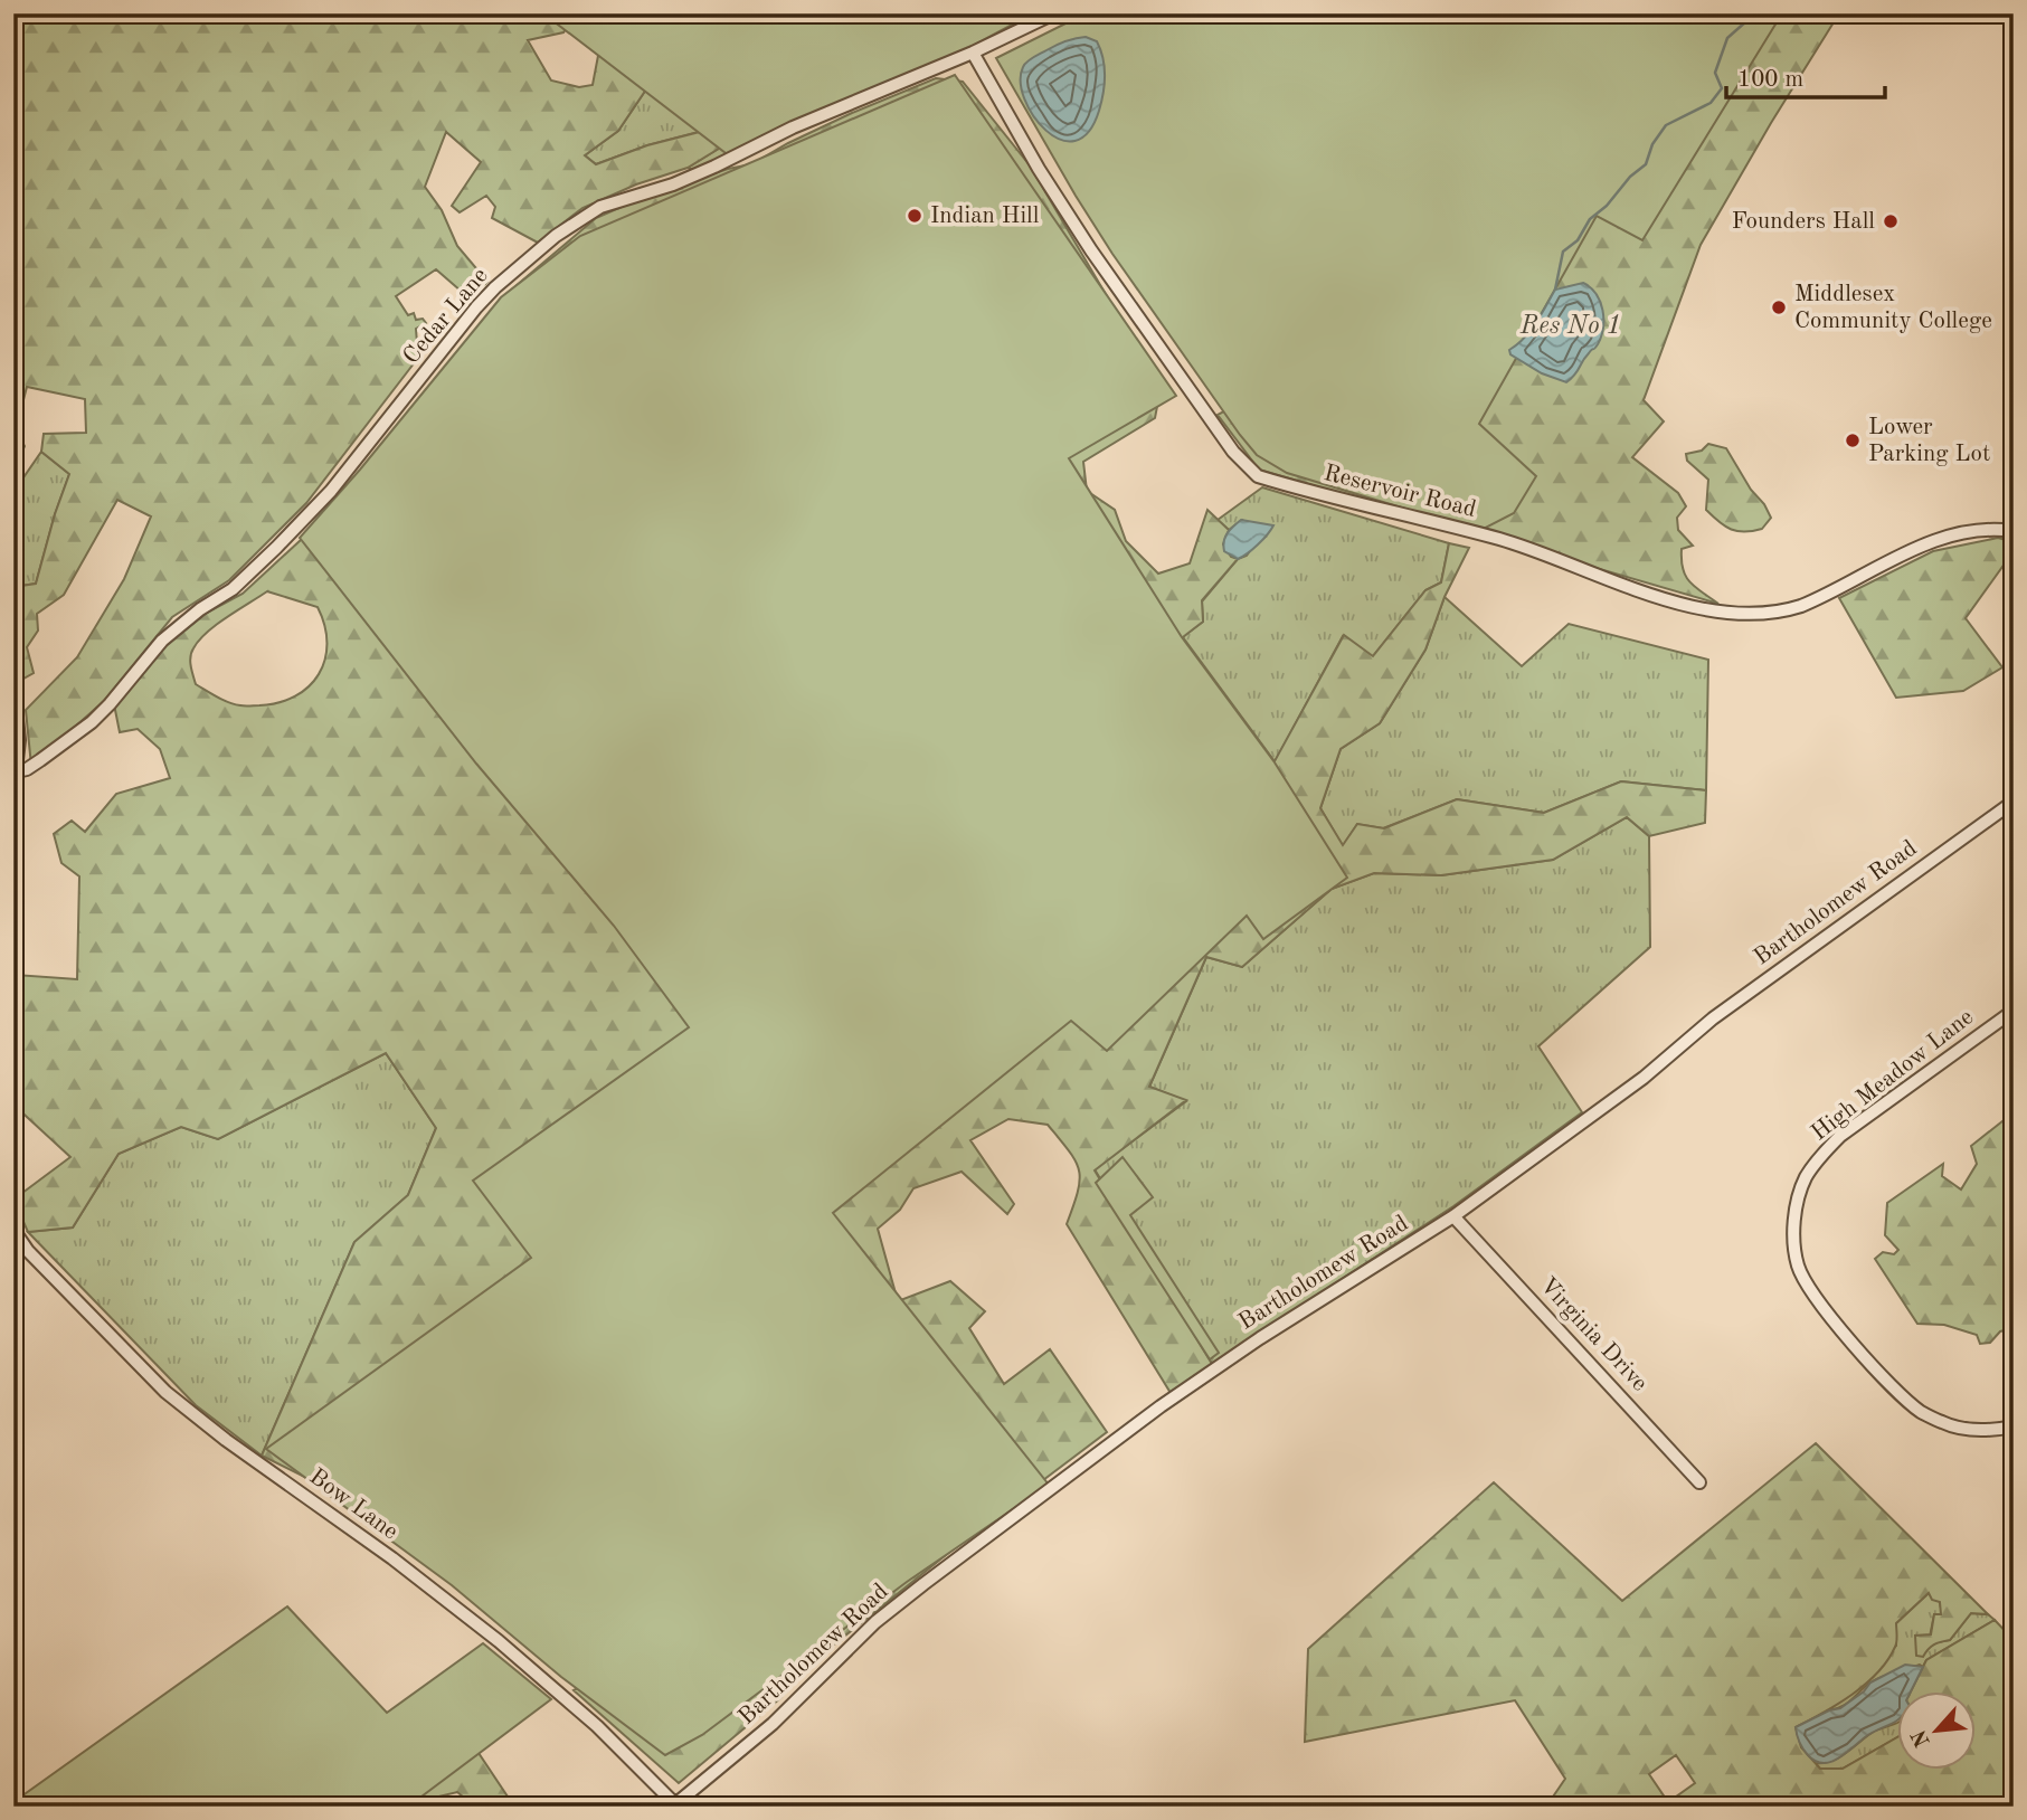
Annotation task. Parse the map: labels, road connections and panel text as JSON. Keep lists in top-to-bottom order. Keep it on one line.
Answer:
{"streets":{"street":["Cedar Lane","Reservoir Road","Bartholomew Road","High Meadow Lane","Virginia Drive","Bow Lane"]},"crossings":[["Cedar Lane","Reservoir Road"],["Bartholomew Road","Virginia Drive"],["Bartholomew Road","Bow Lane"]],"water":["Res No 1"],"places":["Indian Hill","Founders Hall","Middlesex Community College","Lower Parking Lot"],"scale_bar":"100 m","north":"bottom left"}
